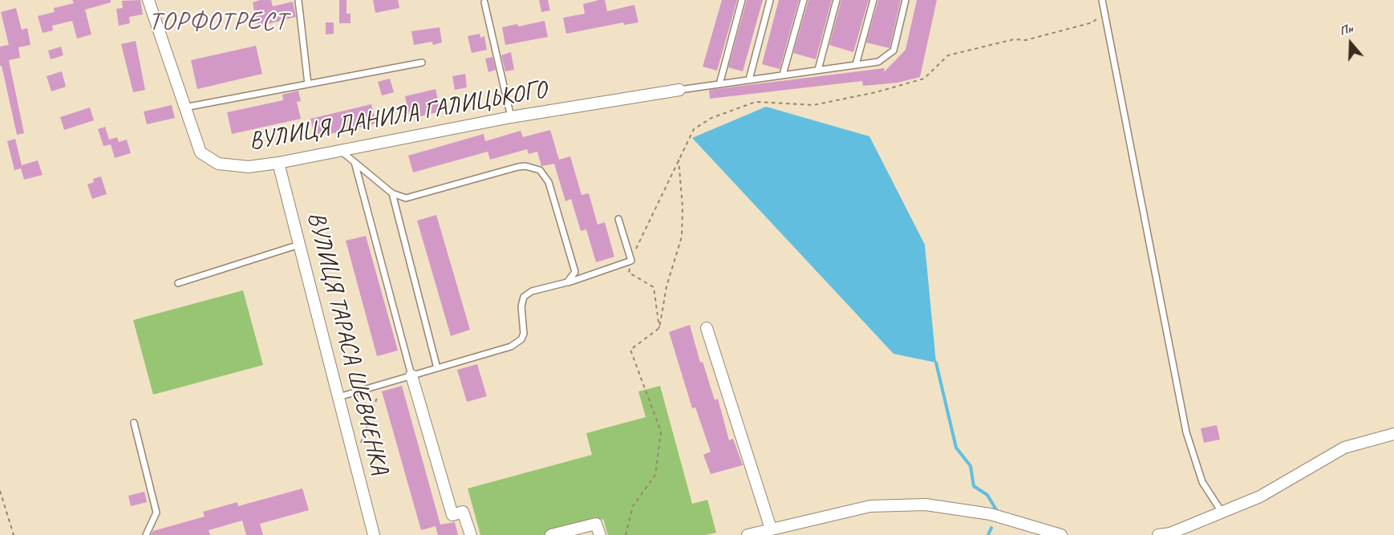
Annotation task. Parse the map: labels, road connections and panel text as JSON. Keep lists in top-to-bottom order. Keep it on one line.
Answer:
{"streets":{"street":["ВУЛИЦЯ ДАНИЛА ГАЛИЦЬКОГО","ВУЛИЦЯ ТАРАСА ШЕВЧЕНКА"]},"crossings":[["ВУЛИЦЯ ДАНИЛА ГАЛИЦЬКОГО","ВУЛИЦЯ ТАРАСА ШЕВЧЕНКА"]],"districts":["ТОРФОТРЕСТ"],"north":"top"}
